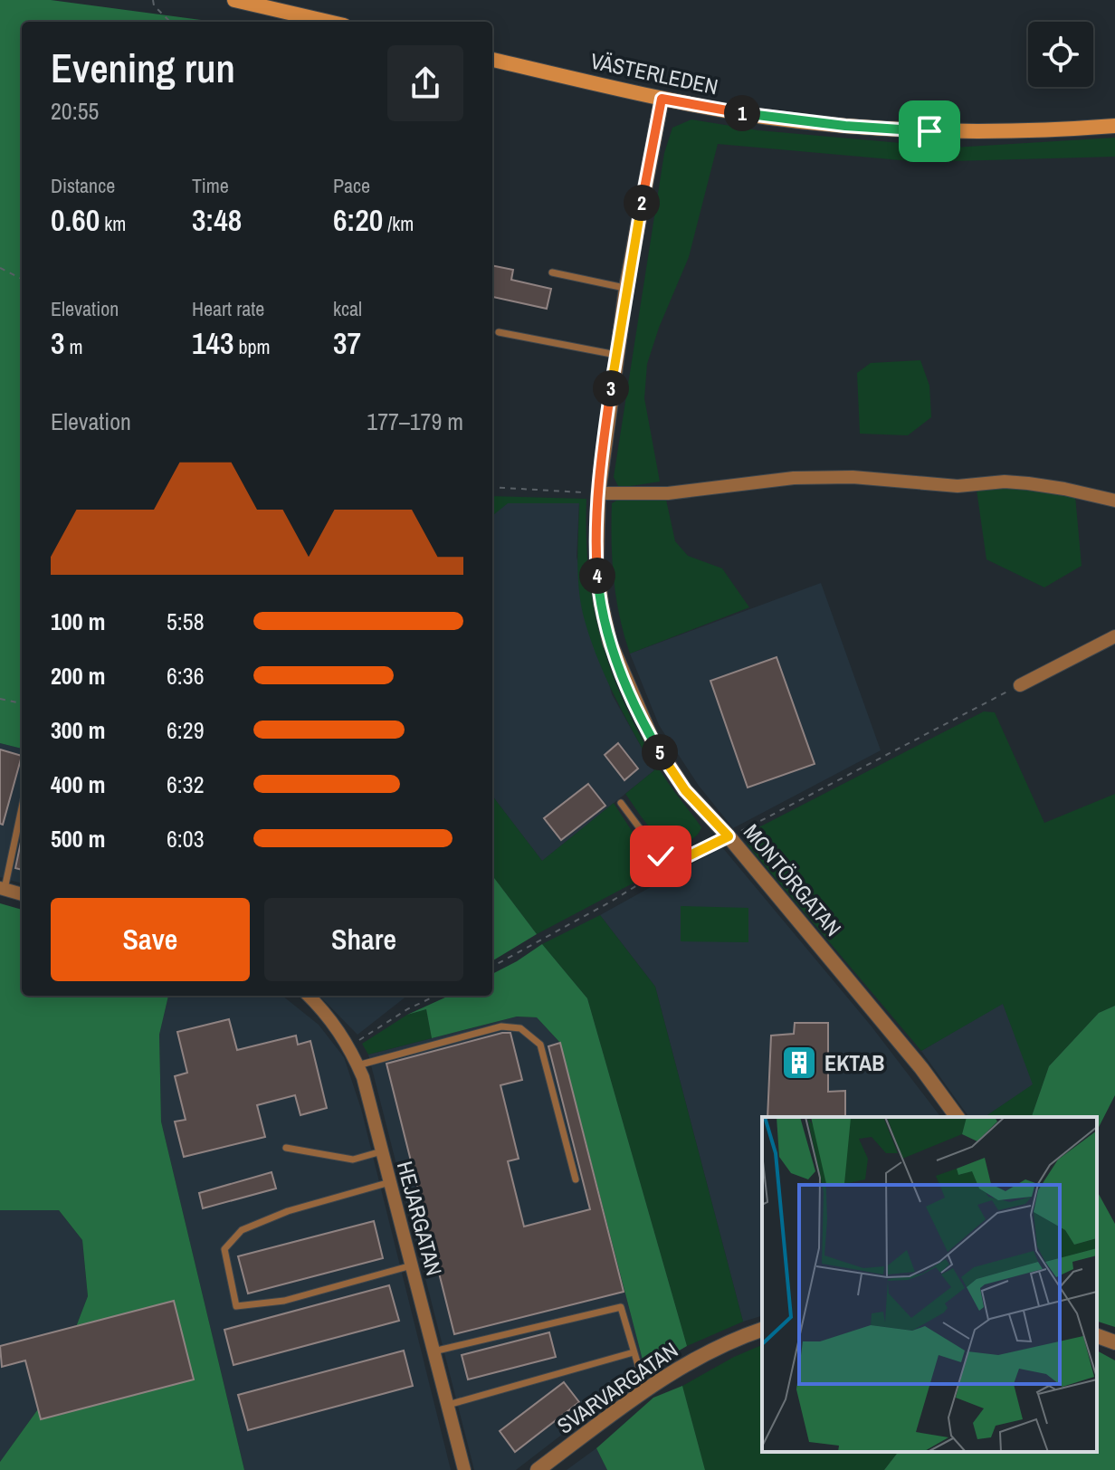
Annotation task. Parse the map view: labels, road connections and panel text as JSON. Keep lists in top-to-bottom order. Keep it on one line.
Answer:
{"streets":{"main road":["VÄSTERLEDEN"],"street":["MONTÖRGATAN","HEJARGATAN","SVARVARGATAN"]},"crossings":[["VÄSTERLEDEN","MONTÖRGATAN"]],"places":{"building":["EKTAB"]},"page":{"heading":["Evening run","20:55"],"pins":["1","2","3","4","5"],"stats":[["Distance","0.60 km"],["Time","3:48"],["Pace","6:20 /km"],["Elevation","3 m"],["Heart rate","143 bpm"],["kcal","37"]],"chart":["Elevation","177–179 m"],"list":[{"name":"100 m","note":"5:58"},{"name":"200 m","note":"6:36"},{"name":"300 m","note":"6:29"},{"name":"400 m","note":"6:32"},{"name":"500 m","note":"6:03"}],"buttons":["Save","Share"]}}
